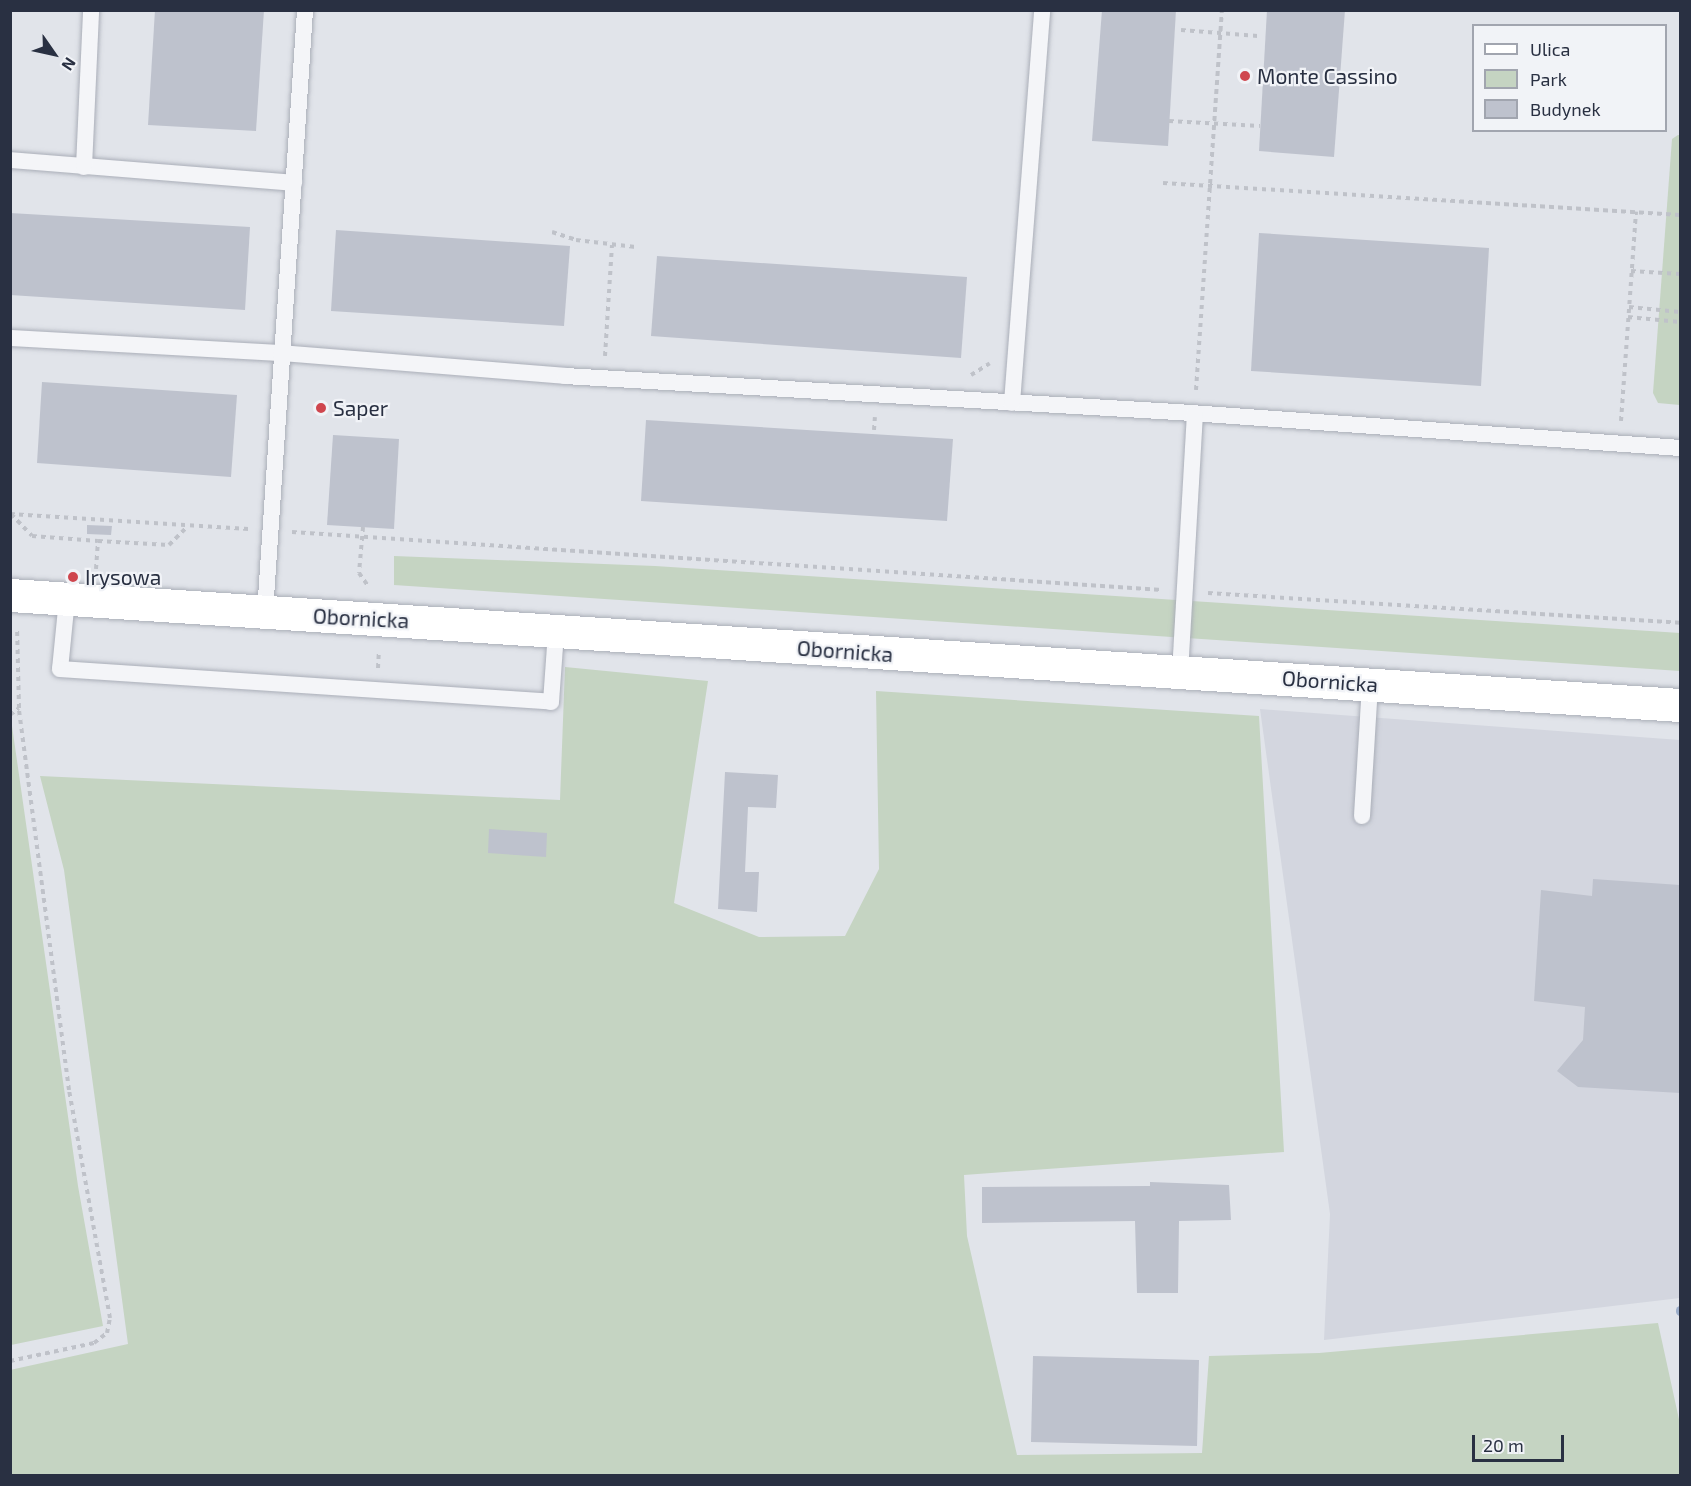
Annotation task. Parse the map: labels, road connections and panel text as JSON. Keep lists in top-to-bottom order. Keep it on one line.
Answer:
{"streets":{"main road":["Obornicka"]},"places":["Monte Cassino","Saper","Irysowa"],"legend":["Ulica","Park","Budynek"],"scale_bar":"20 m","north":"bottom right"}
